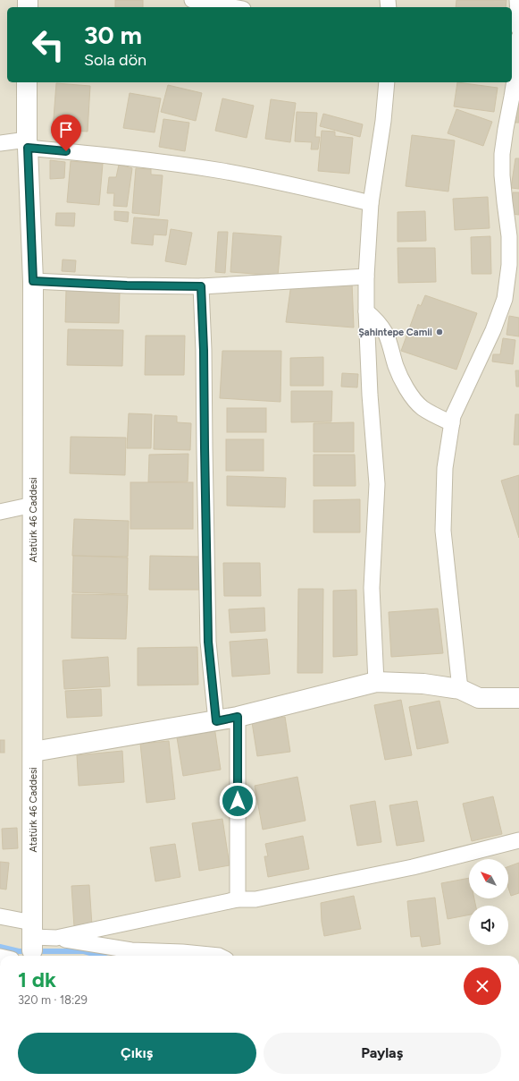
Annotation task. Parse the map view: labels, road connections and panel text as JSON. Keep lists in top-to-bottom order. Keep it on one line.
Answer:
{"streets":{"street":["Atatürk 46 Caddesi"]},"places":["Şahintepe Camii"],"north":"top left","page":{"turn":["30 m","Sola dön"],"heading":["1 dk","320 m · 18:29"],"buttons":["Çıkış","Paylaş"]}}
